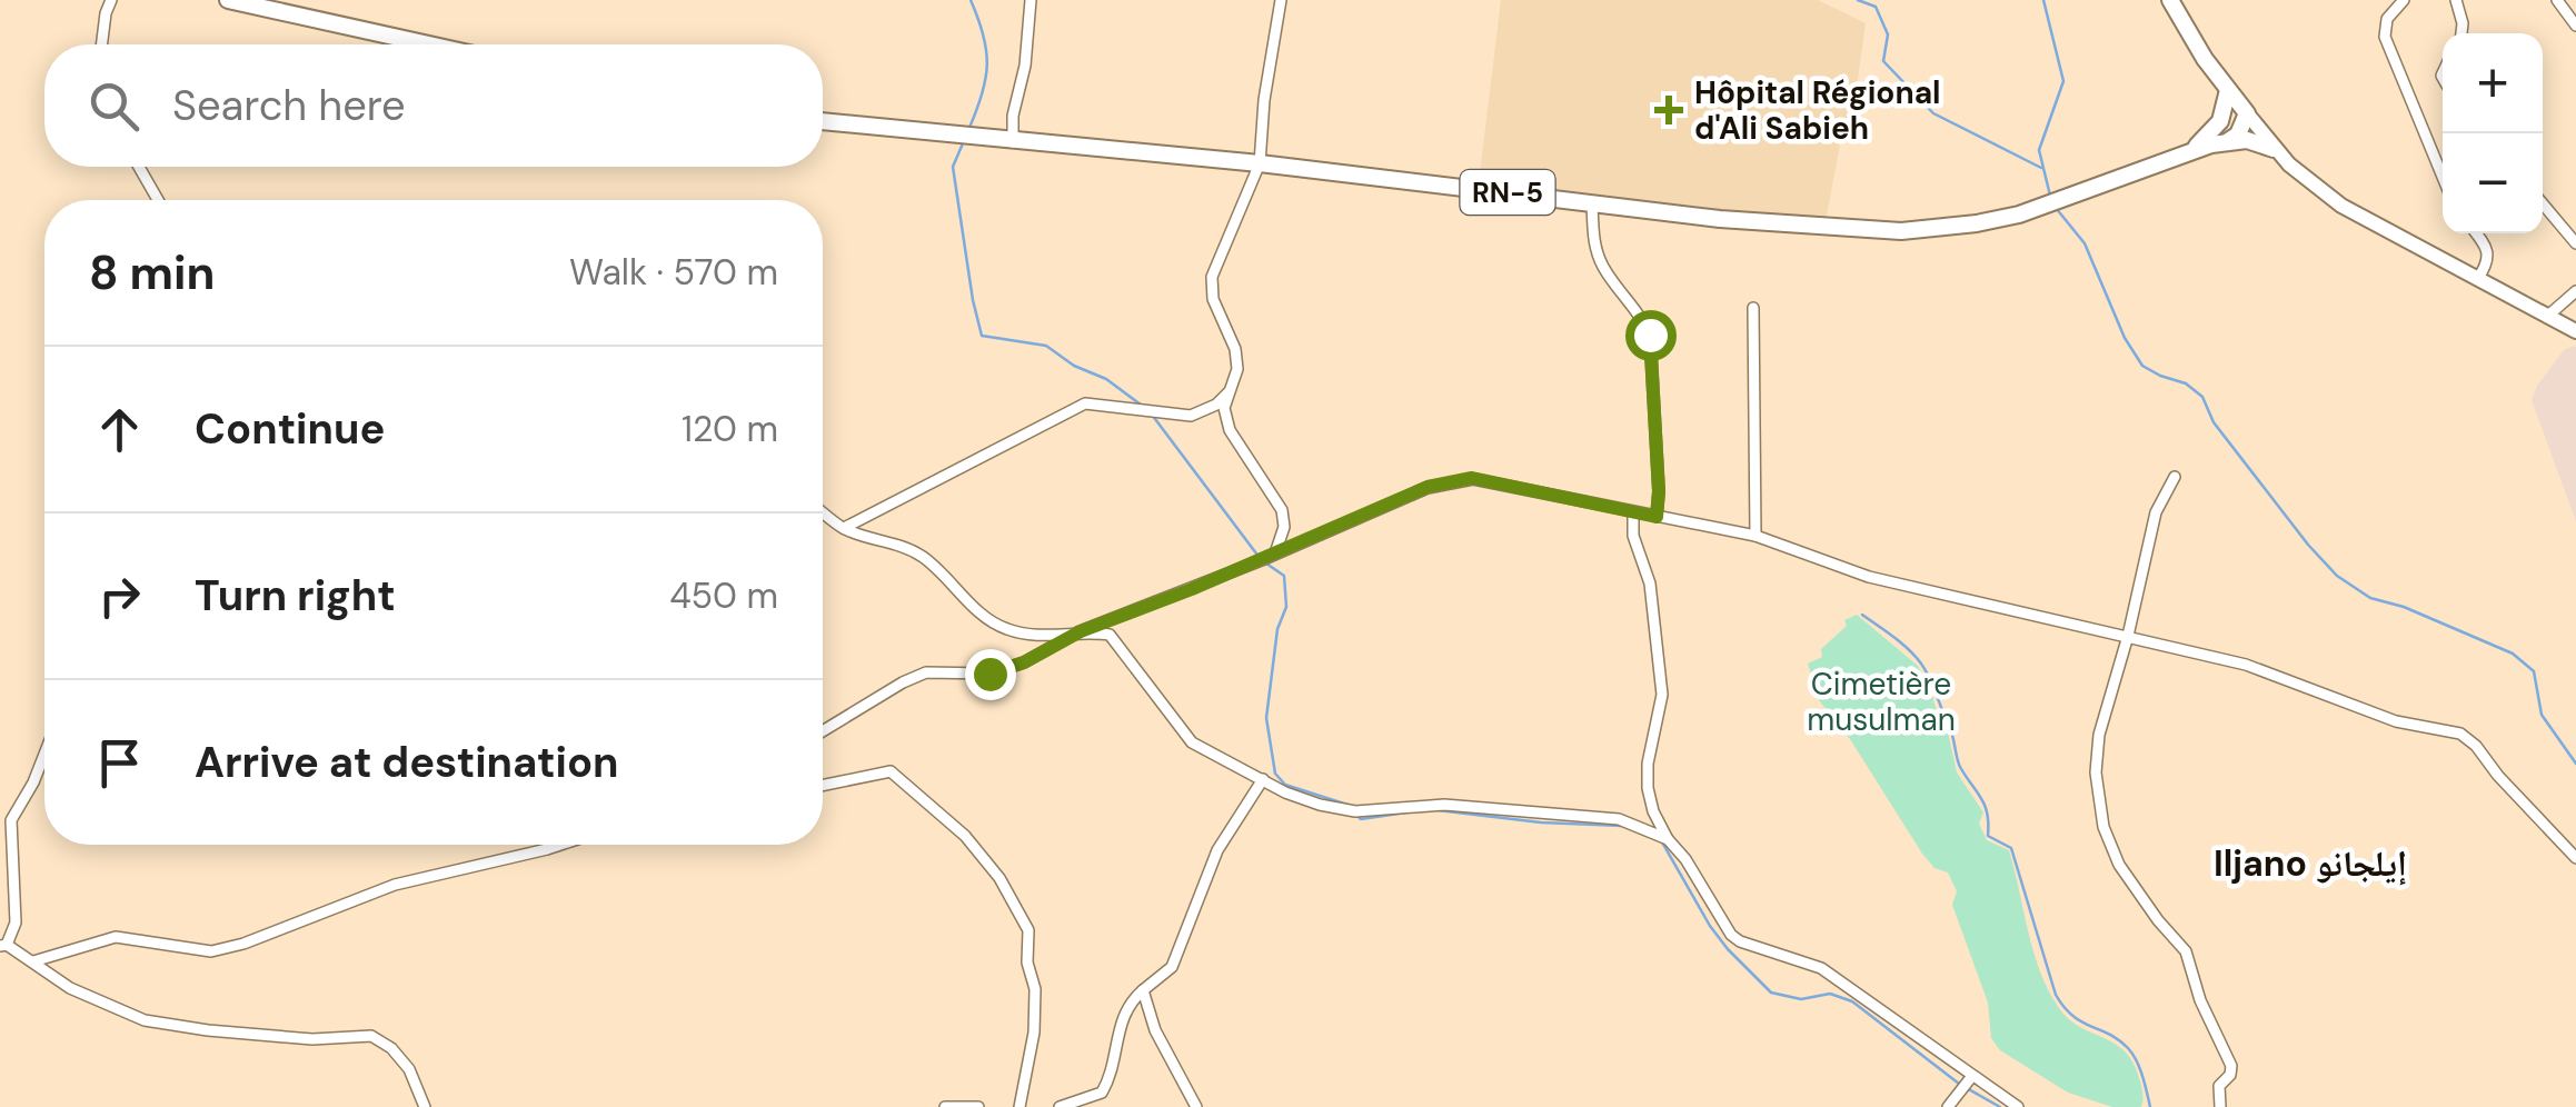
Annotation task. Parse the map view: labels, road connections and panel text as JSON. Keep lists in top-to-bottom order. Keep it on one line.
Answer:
{"streets":{"main road":["RN-5"]},"districts":["Iljano إيلجانو"],"parks":["Cimetière musulman"],"places":{"health":["Hôpital Régional d'Ali Sabieh"]},"page":{"map_buttons":["+","−"],"search":"Search here","heading":["8 min","Walk · 570 m"],"list":[["Continue","120 m"],["Turn right","450 m"],"Arrive at destination"]}}
